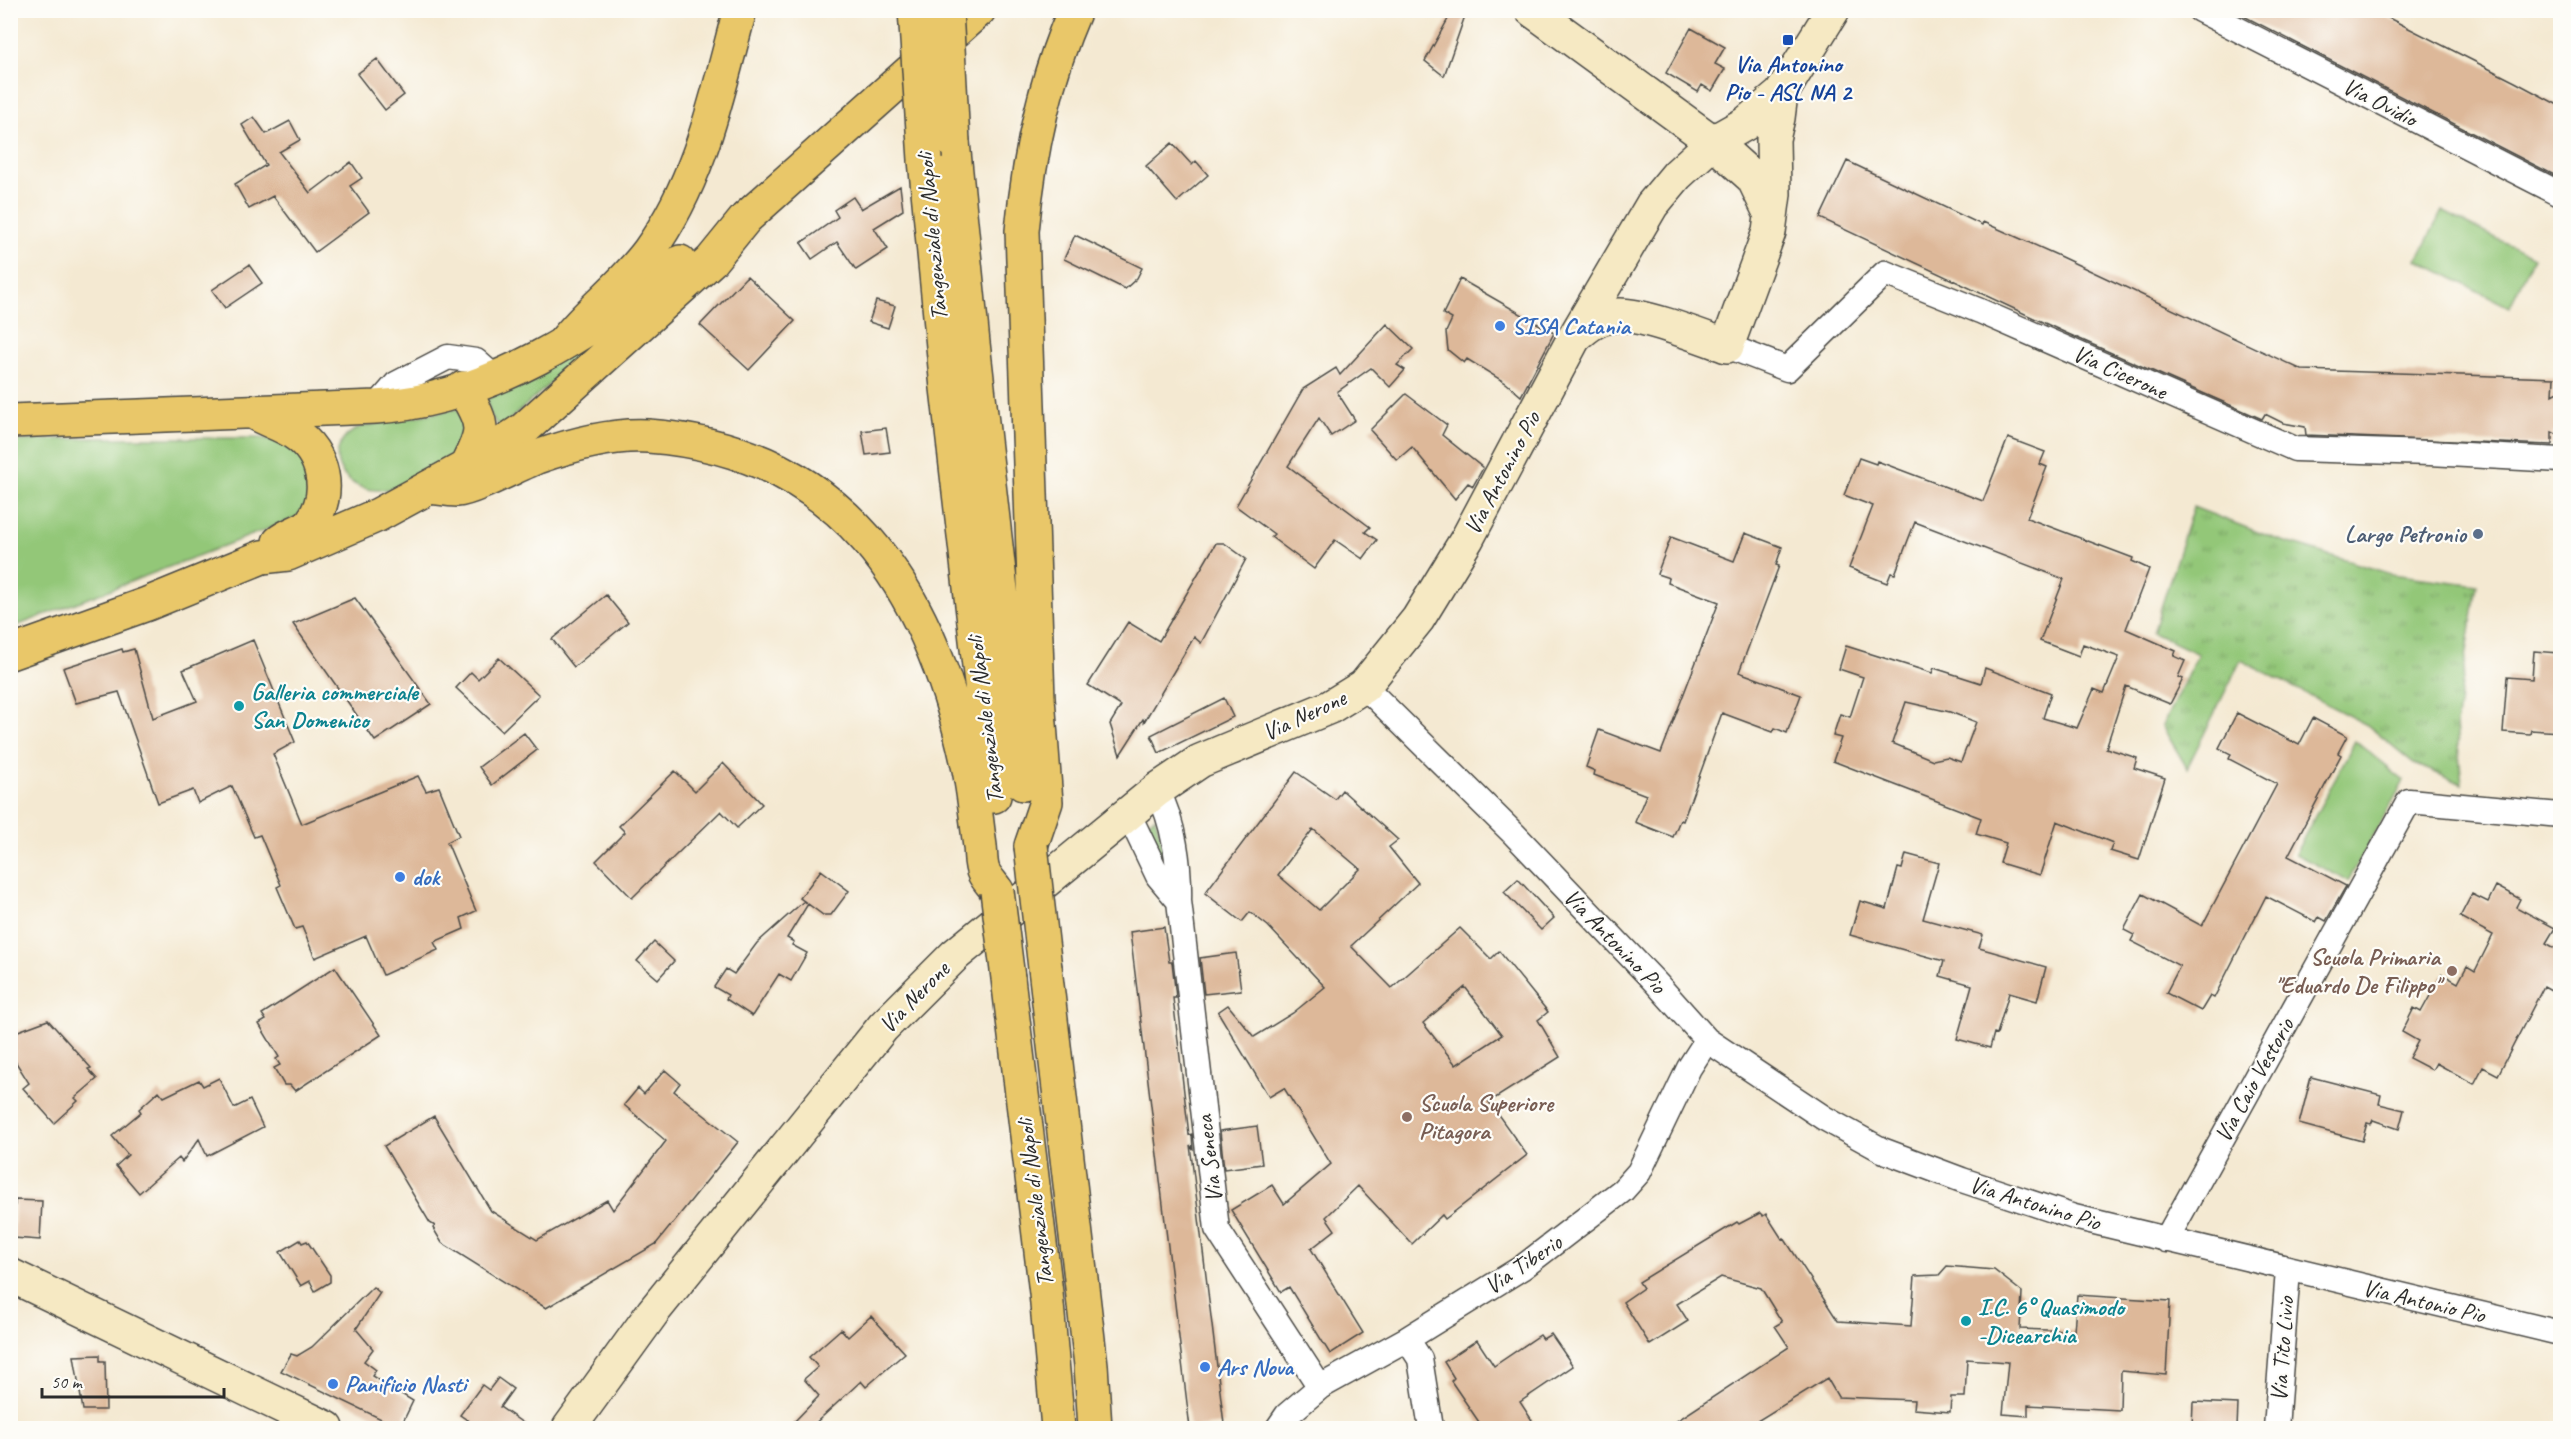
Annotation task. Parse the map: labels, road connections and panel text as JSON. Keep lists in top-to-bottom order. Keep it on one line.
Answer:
{"streets":{"main road":["Tangenziale di Napoli"],"street":["Via Ovidio","Via Cicerone","Via Antonino Pio","Via Nerone","Via Caio Vestorio","Via Seneca","Via Tiberio","Via Antonio Pio","Via Tito Livio"]},"crossings":[["Via Cicerone","Via Antonino Pio"],["Via Antonino Pio","Via Nerone"],["Via Antonino Pio","Via Caio Vestorio"],["Via Antonino Pio","Via Tiberio"],["Via Antonino Pio","Via Antonio Pio"],["Via Antonino Pio","Via Tito Livio"],["Via Nerone","Via Seneca"],["Via Seneca","Via Tiberio"],["Via Antonio Pio","Via Tito Livio"]],"places":{"transit":["Via Antonino Pio - ASL NA 2"],"other":["SISA Catania","Largo Petronio","Galleria commerciale San Domenico","dok","Scuola Primaria \"Eduardo De Filippo\"","Scuola Superiore Pitagora","I.C. 6° Quasimodo -Dicearchia","Ars Nova","Panificio Nasti"]},"scale_bar":"50 m"}
